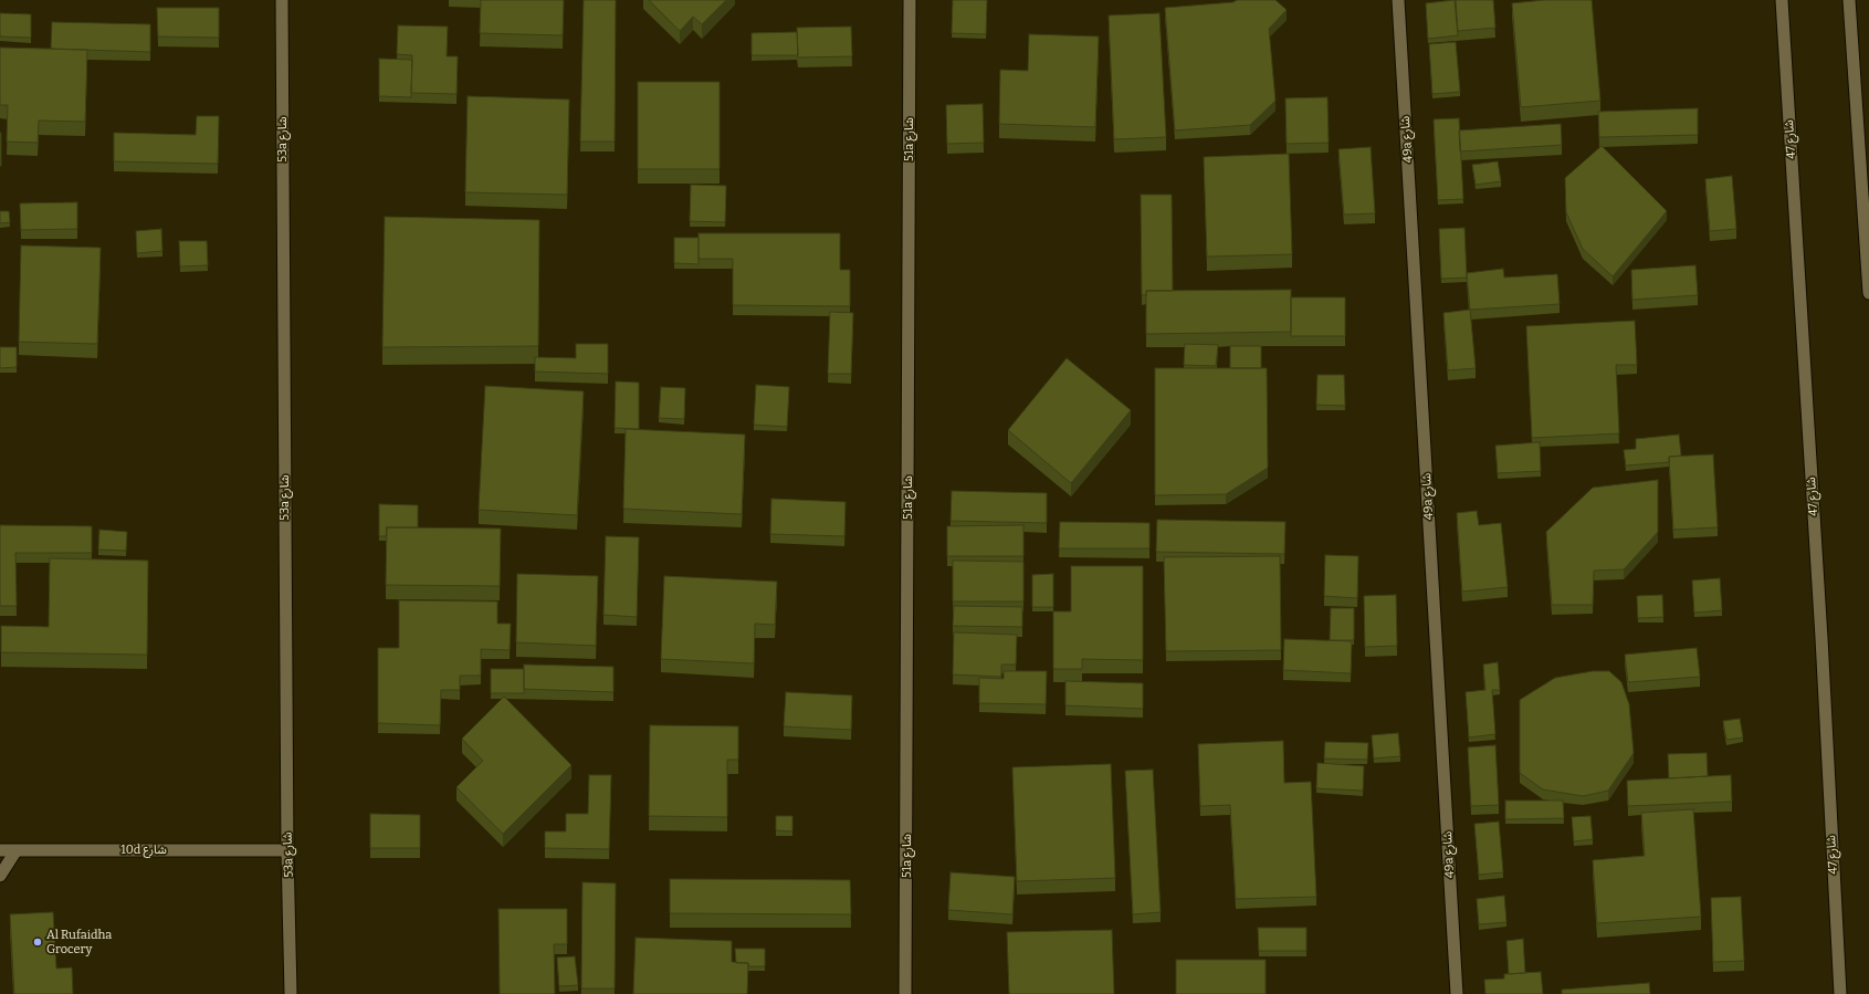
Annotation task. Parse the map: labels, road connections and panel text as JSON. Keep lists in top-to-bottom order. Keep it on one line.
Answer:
{"streets":{"street":["53a شارع","51a شارع","49a شارع","شارع 47","10d شارع"]},"crossings":[["53a شارع","10d شارع"]],"places":["Al Rufaidha Grocery"]}
